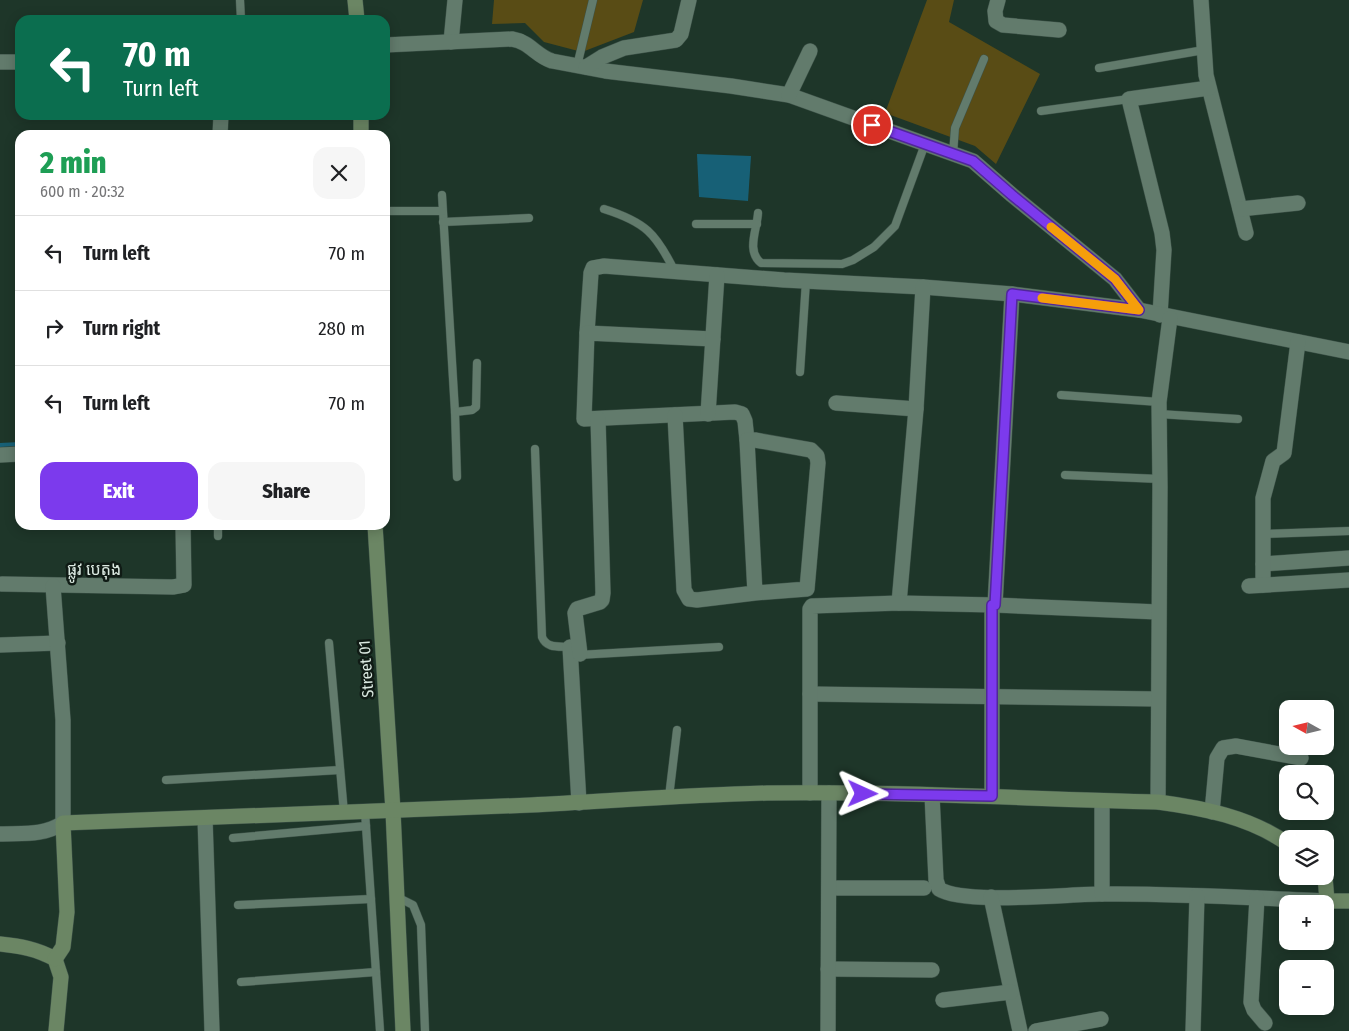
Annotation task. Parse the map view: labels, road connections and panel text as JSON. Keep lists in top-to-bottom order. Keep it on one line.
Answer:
{"streets":{"street":["ផ្លូវ បេតុង","Street 01"]},"north":"left","page":{"turn":["70 m","Turn left"],"heading":["2 min","600 m · 20:32"],"list":[{"name":"Turn left","value":"70 m"},{"name":"Turn right","value":"280 m"},{"name":"Turn left","value":"70 m"}],"buttons":["Exit","Share"],"map_buttons":["+","−"]}}
